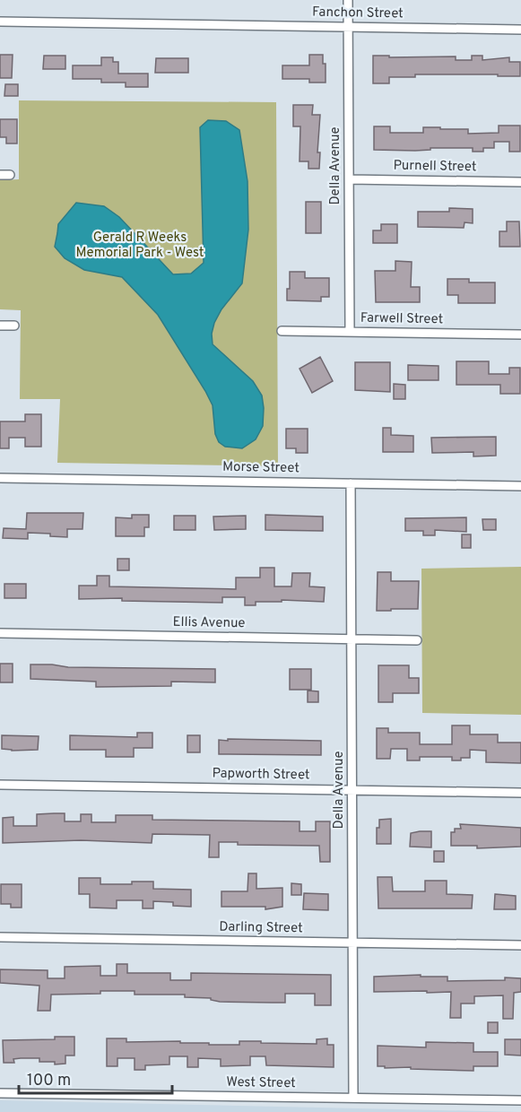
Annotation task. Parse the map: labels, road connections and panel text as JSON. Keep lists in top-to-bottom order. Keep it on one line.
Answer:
{"streets":{"street":["Fanchon Street","Della Avenue","Purnell Street","Farwell Street","Morse Street","Ellis Avenue","Papworth Street","Darling Street","West Street"]},"crossings":[["Fanchon Street","Della Avenue"],["Della Avenue","Purnell Street"],["Della Avenue","Farwell Street"],["Della Avenue","Morse Street"],["Della Avenue","Ellis Avenue"],["Della Avenue","Papworth Street"],["Della Avenue","Darling Street"],["Della Avenue","West Street"]],"parks":["Gerald R Weeks Memorial Park - West"],"scale_bar":"100 m"}
